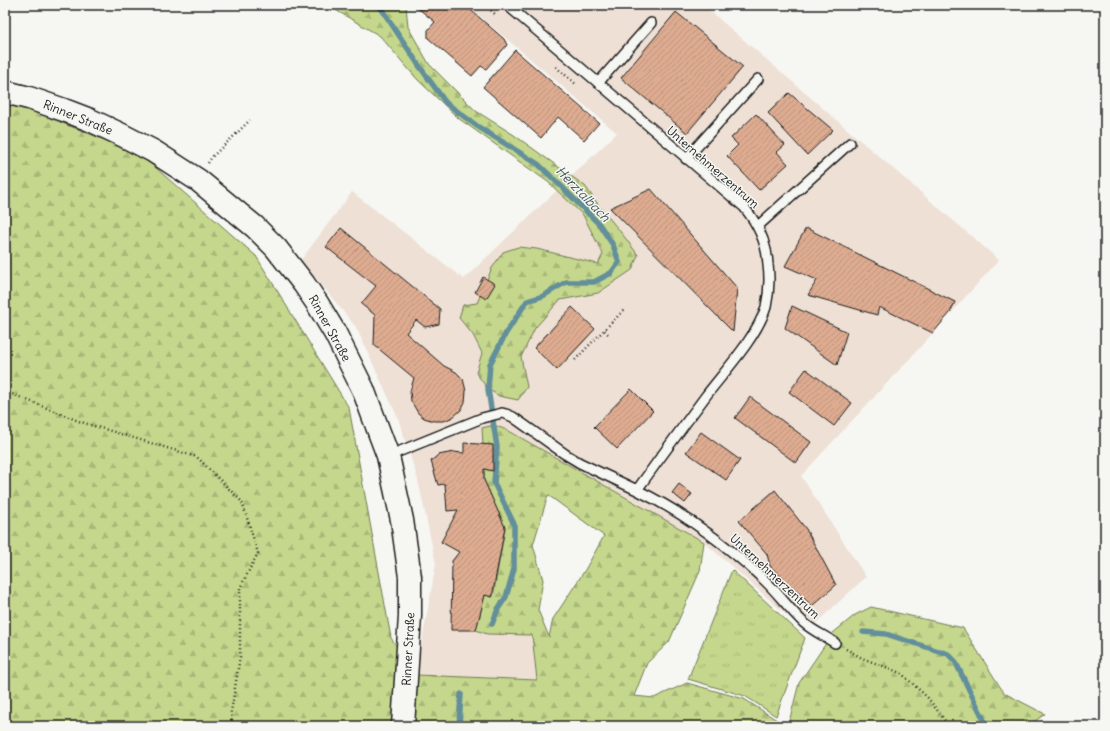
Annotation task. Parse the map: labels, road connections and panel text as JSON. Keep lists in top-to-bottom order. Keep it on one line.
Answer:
{"streets":{"main road":["Rinner Straße"],"lane":["Unternehmerzentrum"]},"crossings":[["Rinner Straße","Unternehmerzentrum"]],"water":["Herztalbach"]}
